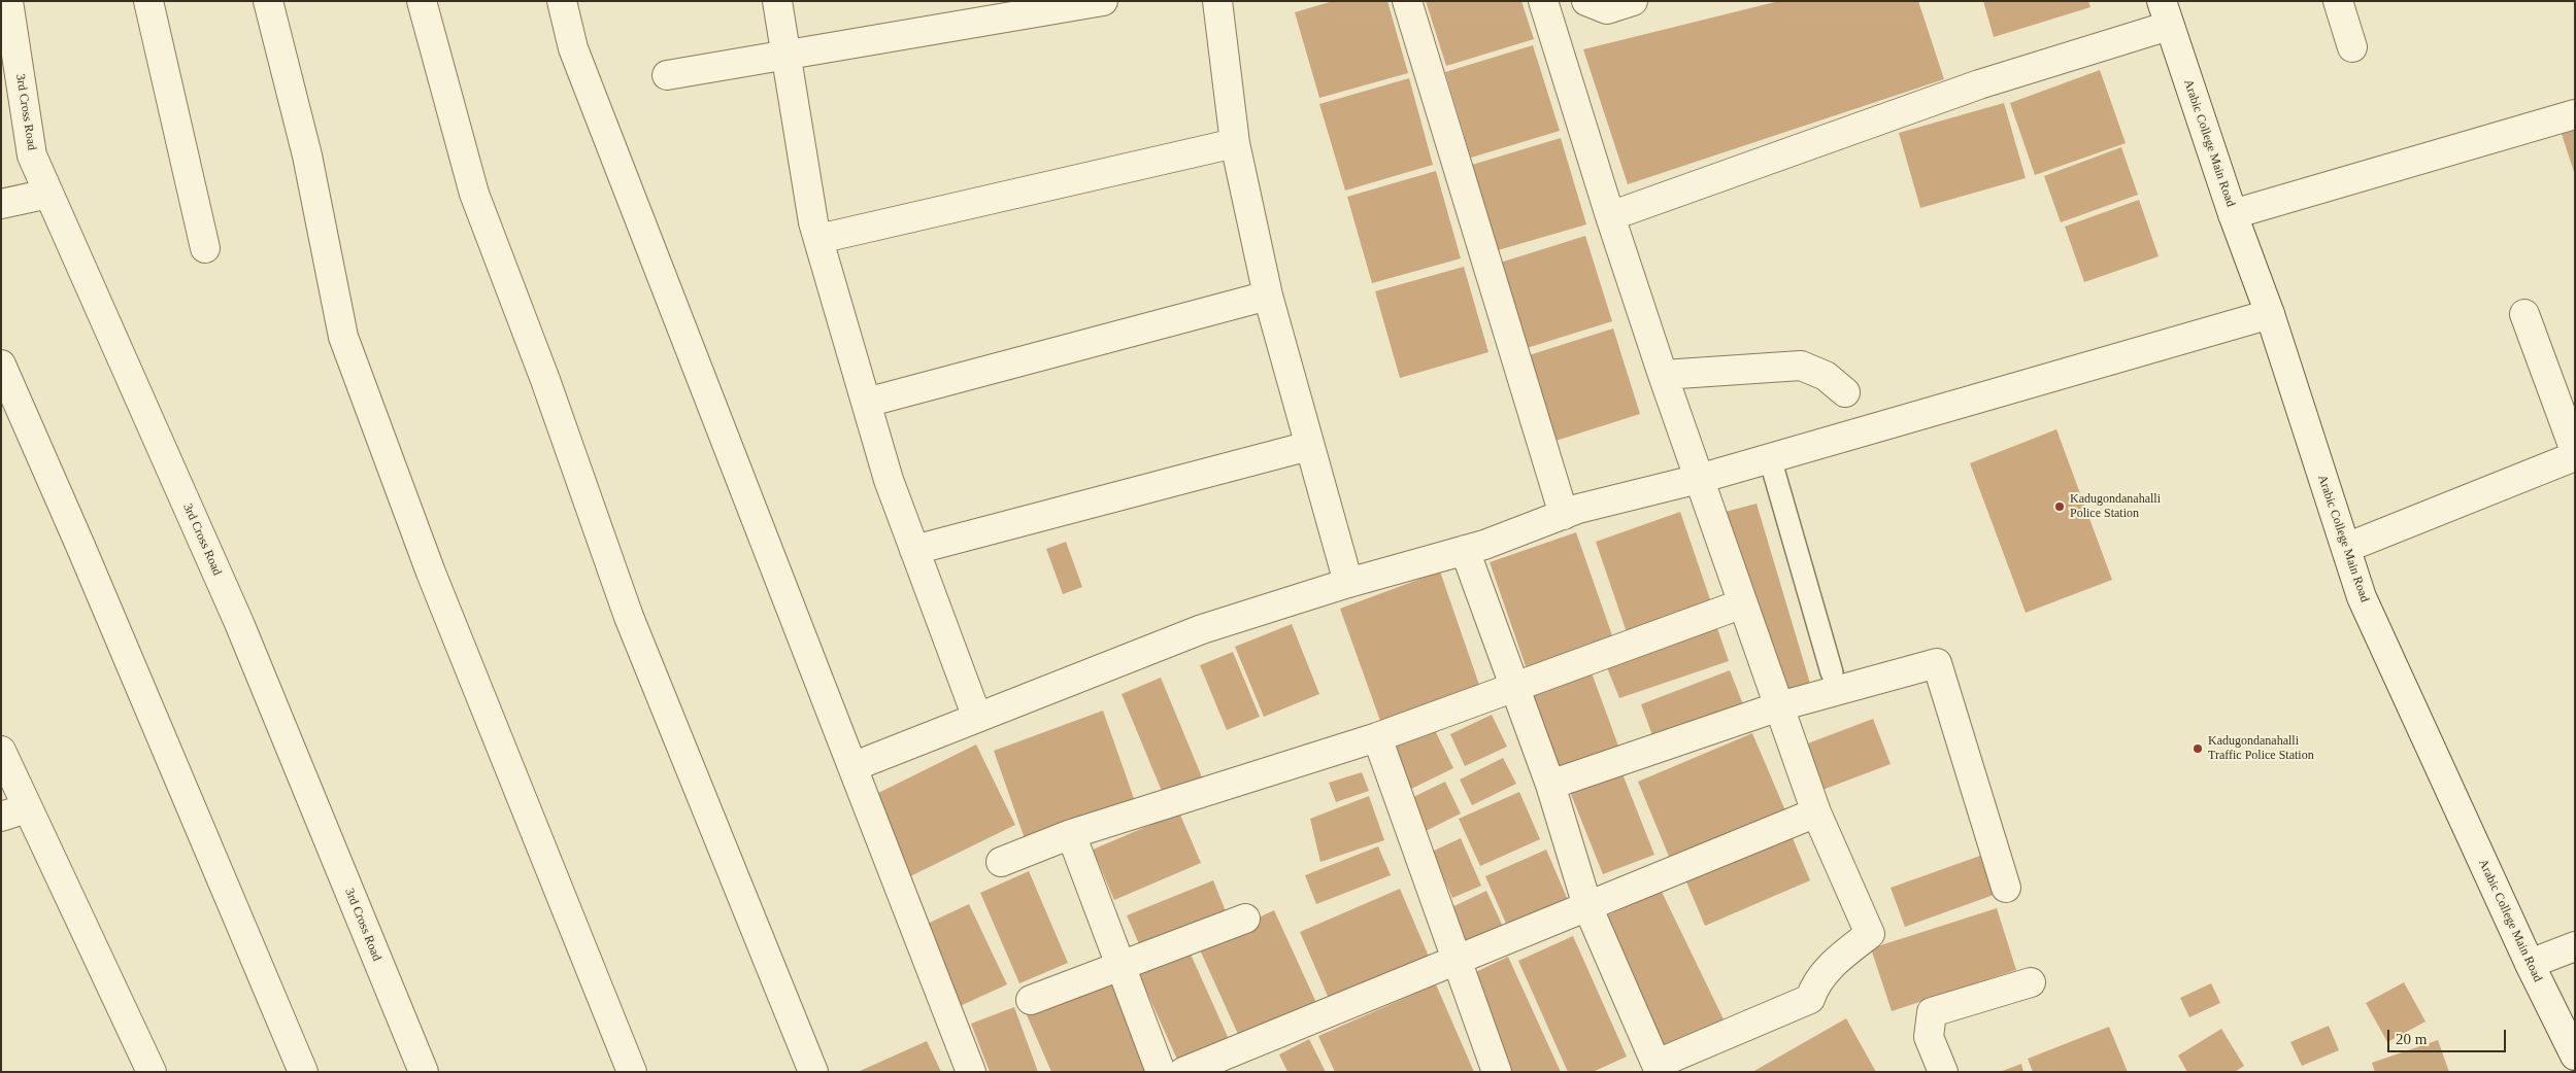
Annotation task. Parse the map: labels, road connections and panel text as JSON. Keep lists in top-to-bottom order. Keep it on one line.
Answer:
{"streets":{"street":["3rd Cross Road","Arabic College Main Road"]},"places":["Kadugondanahalli Police Station","Kadugondanahalli Traffic Police Station"],"scale_bar":"20 m"}
